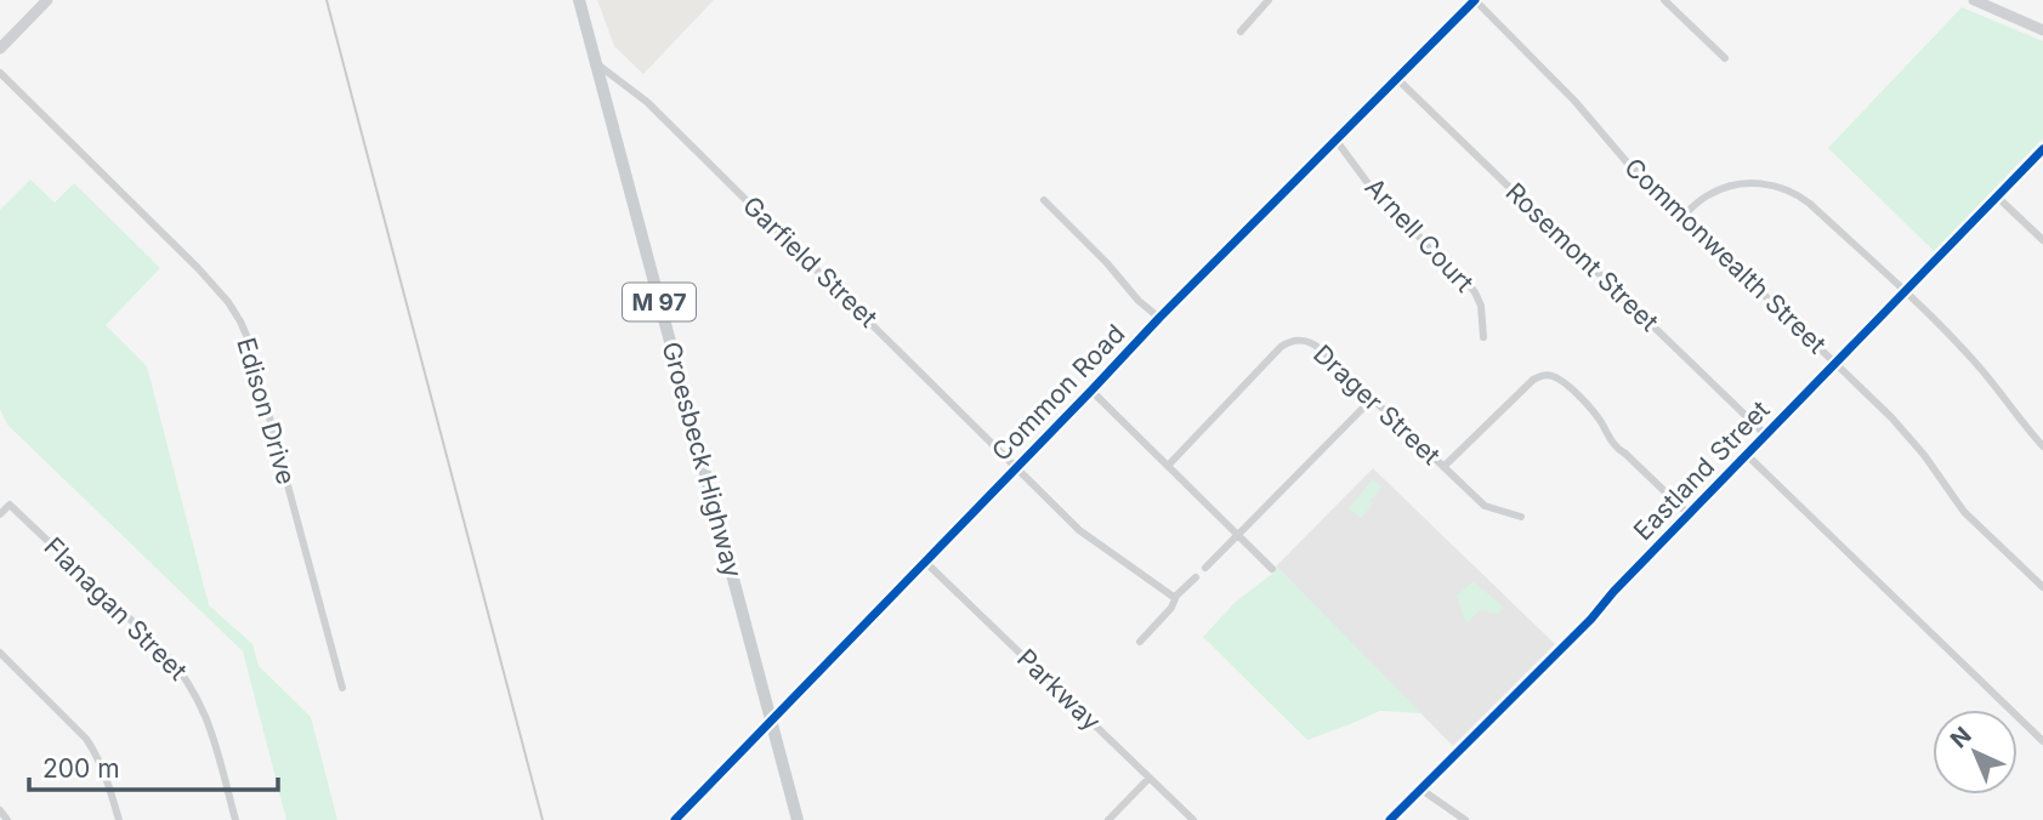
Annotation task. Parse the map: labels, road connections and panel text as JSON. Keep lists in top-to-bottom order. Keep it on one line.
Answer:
{"streets":{"main road":["M 97","Groesbeck Highway"],"street":["Arnell Court","Commonwealth Street","Rosemont Street","Garfield Street","Common Road","Drager Street","Edison Drive","Eastland Street","Flanagan Street","Parkway"]},"crossings":[["Arnell Court","Common Road"],["Commonwealth Street","Common Road"],["Commonwealth Street","Eastland Street"],["Rosemont Street","Common Road"],["Rosemont Street","Eastland Street"],["Garfield Street","Common Road"],["Garfield Street","Groesbeck Highway"],["Common Road","Groesbeck Highway"],["Common Road","Parkway"]],"scale_bar":"200 m","north":"top left"}
